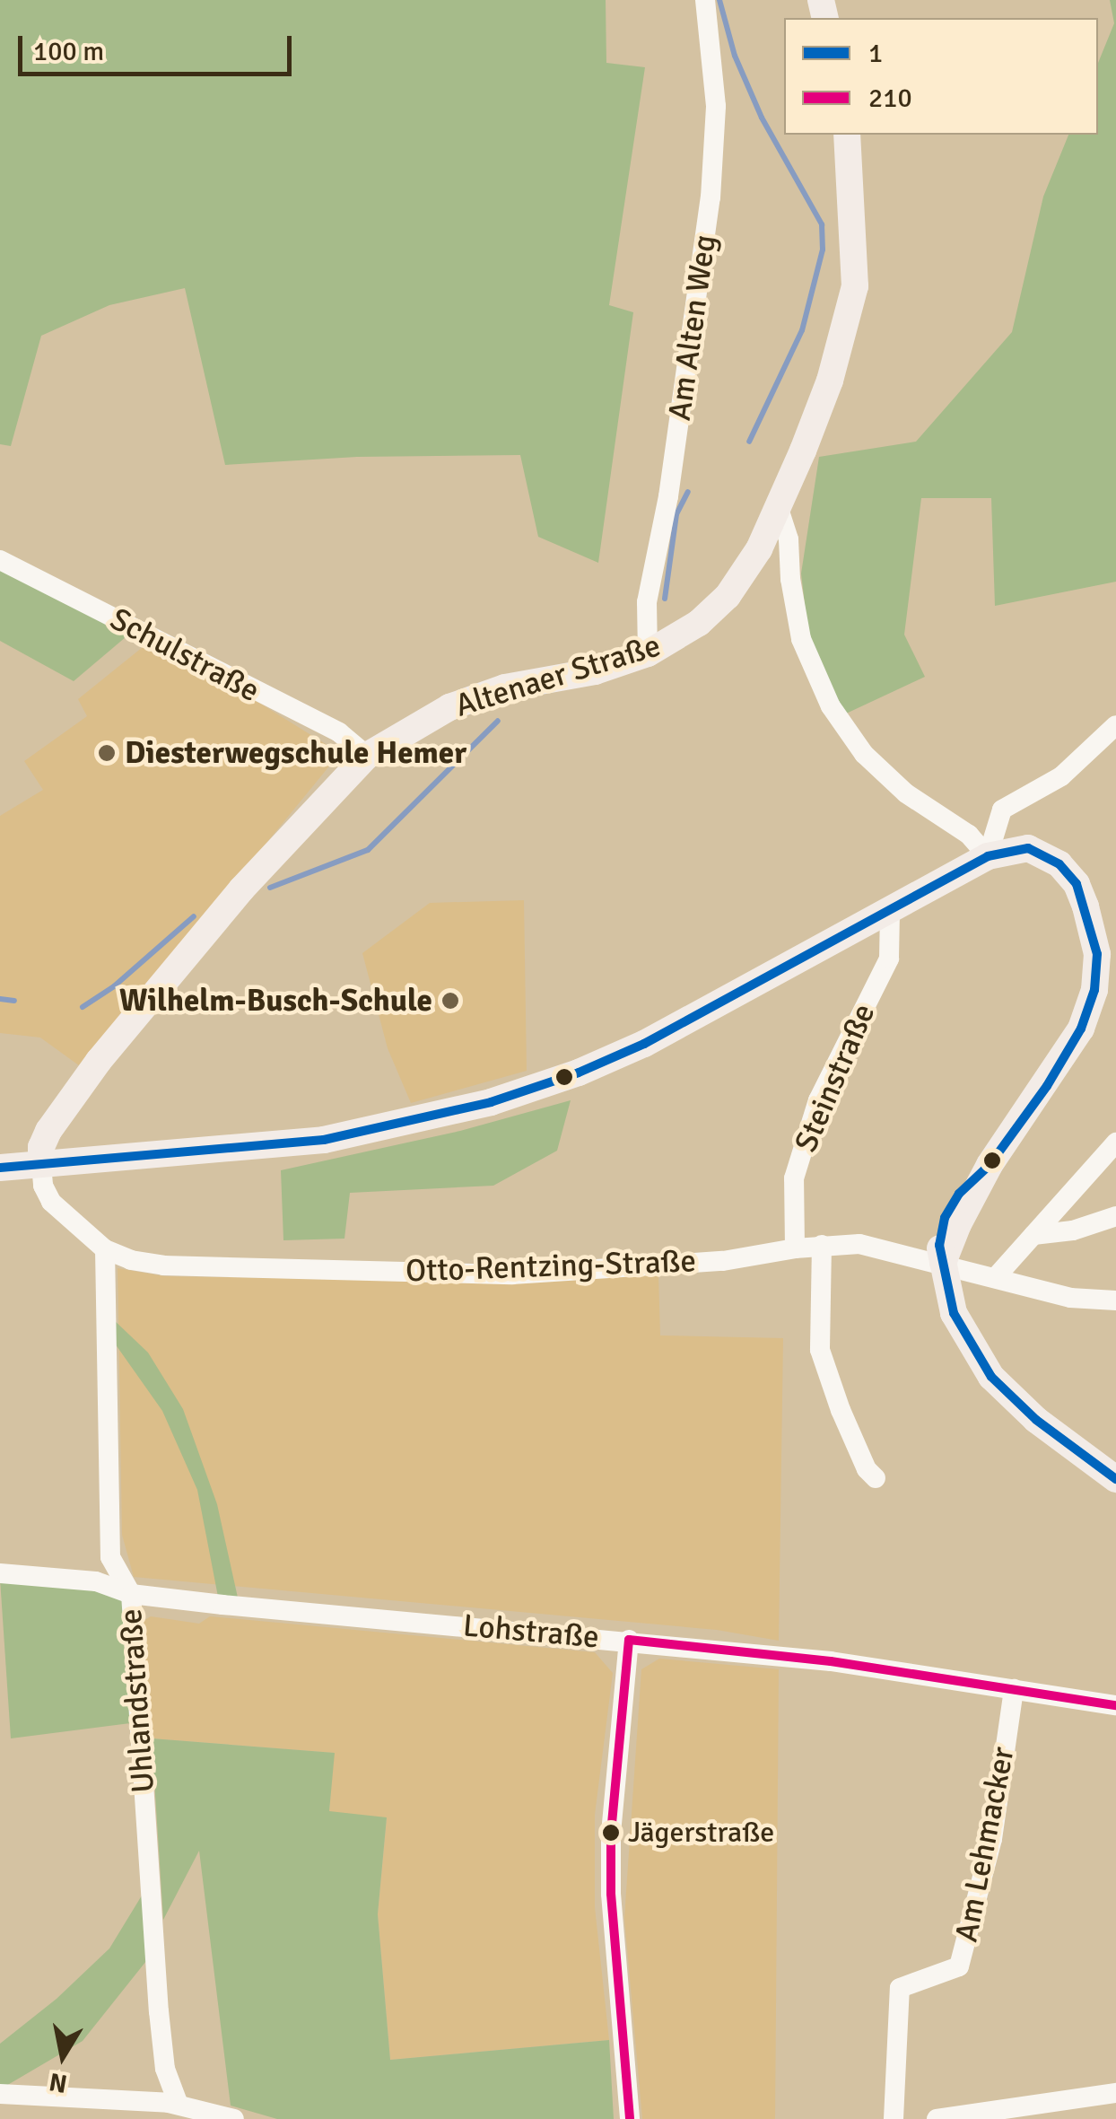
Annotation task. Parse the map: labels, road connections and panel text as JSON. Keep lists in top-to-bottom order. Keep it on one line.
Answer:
{"streets":{"main road":["Altenaer Straße"],"street":["Am Alten Weg","Schulstraße","Steinstraße","Otto-Rentzing-Straße","Lohstraße","Uhlandstraße","Am Lehmacker"]},"crossings":[["Am Alten Weg","Altenaer Straße"],["Schulstraße","Altenaer Straße"],["Steinstraße","Otto-Rentzing-Straße"],["Otto-Rentzing-Straße","Uhlandstraße"],["Lohstraße","Uhlandstraße"],["Lohstraße","Am Lehmacker"]],"places":["Diesterwegschule Hemer","Wilhelm-Busch-Schule","Jägerstraße"],"lines":["transit line 1","transit line 210"],"legend":["1","210"],"scale_bar":"100 m","north":"bottom"}
